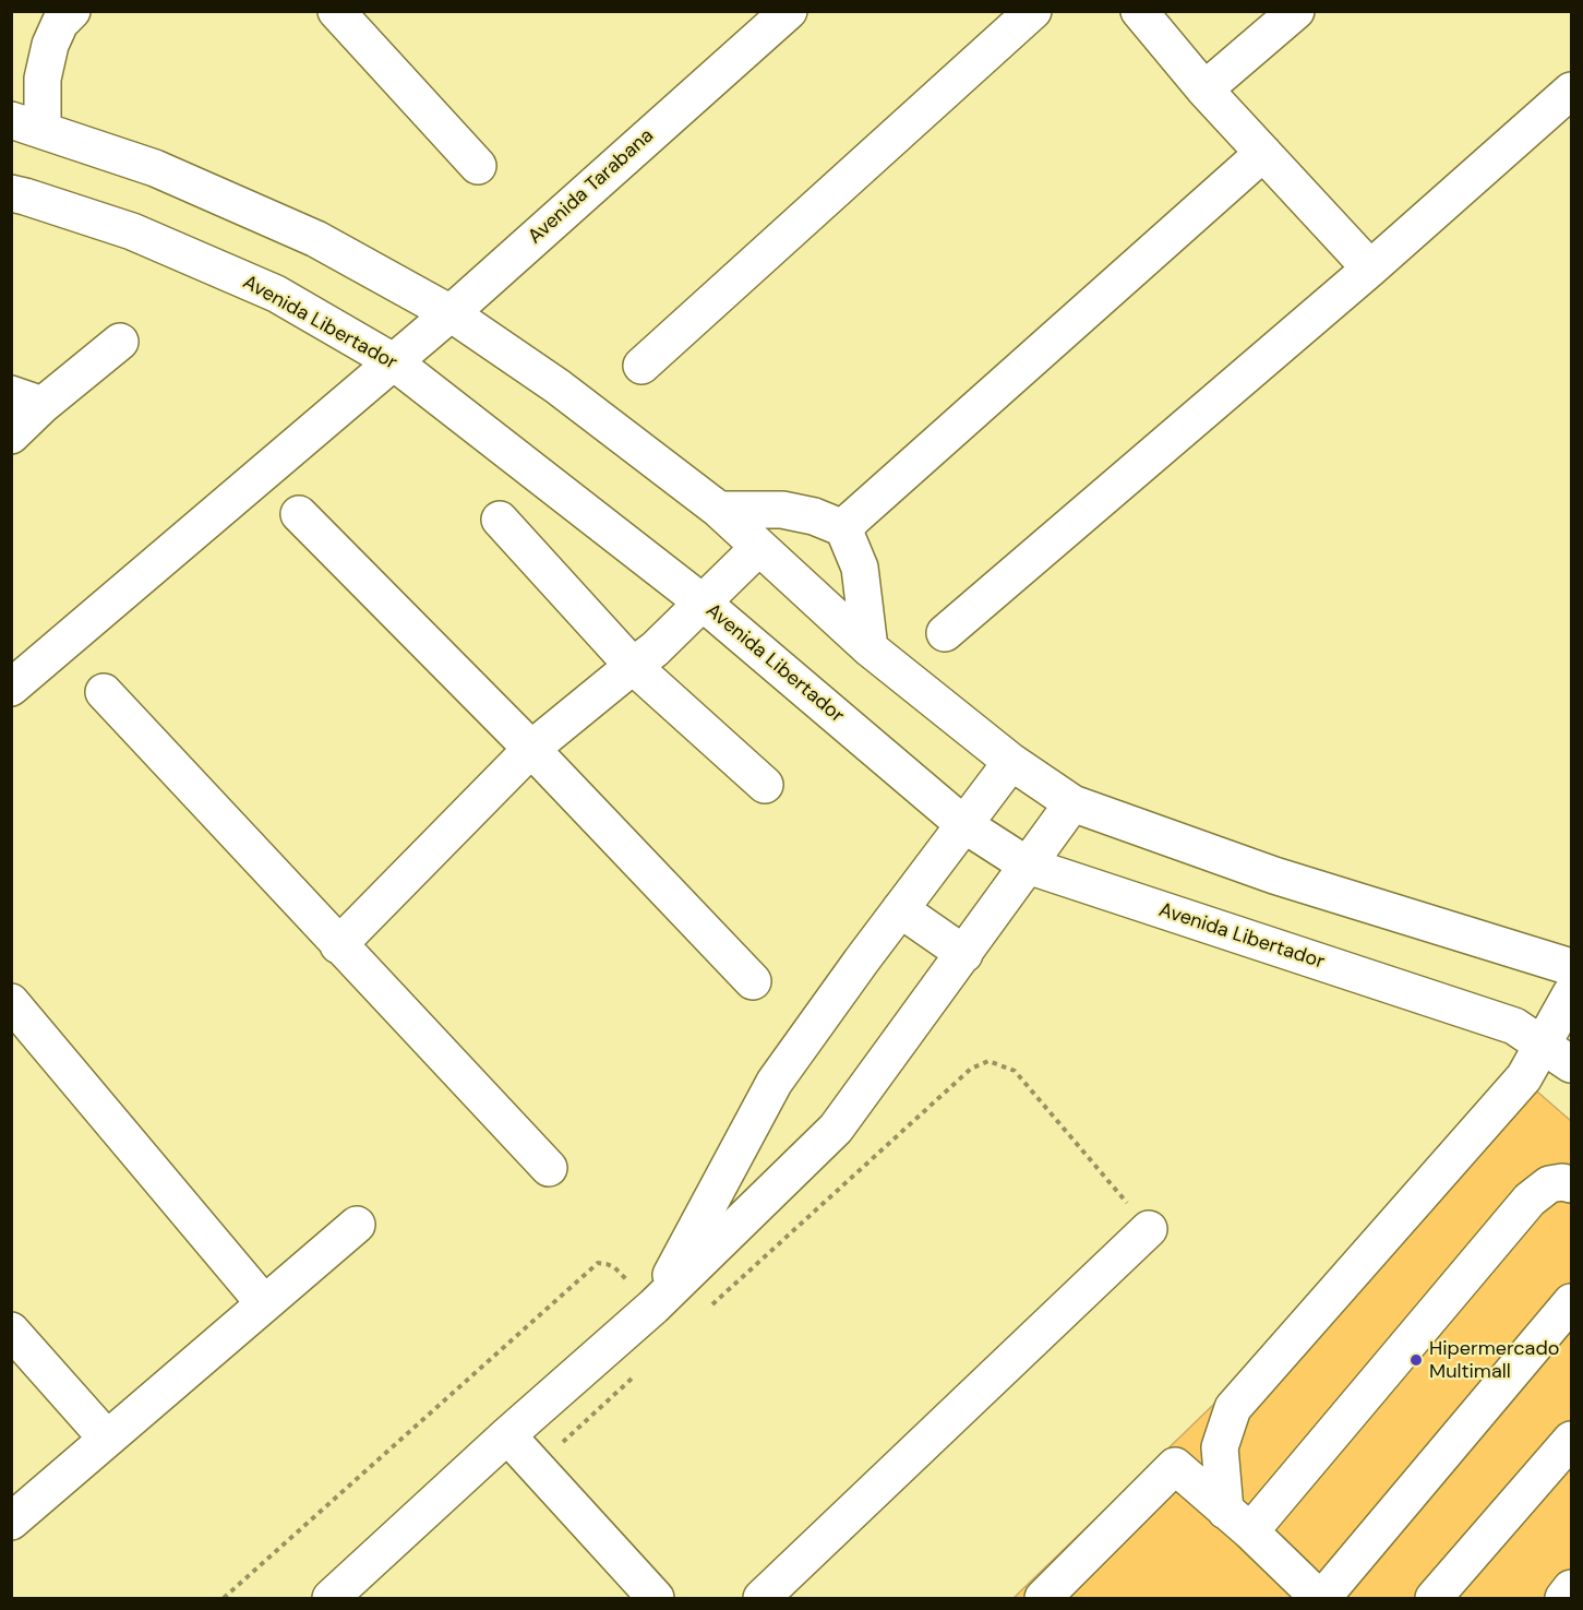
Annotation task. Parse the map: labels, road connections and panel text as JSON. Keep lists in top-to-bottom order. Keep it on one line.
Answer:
{"streets":{"street":["Avenida Tarabana","Avenida Libertador"]},"crossings":[["Avenida Tarabana","Avenida Libertador"]],"places":["Hipermercado Multimall"]}
